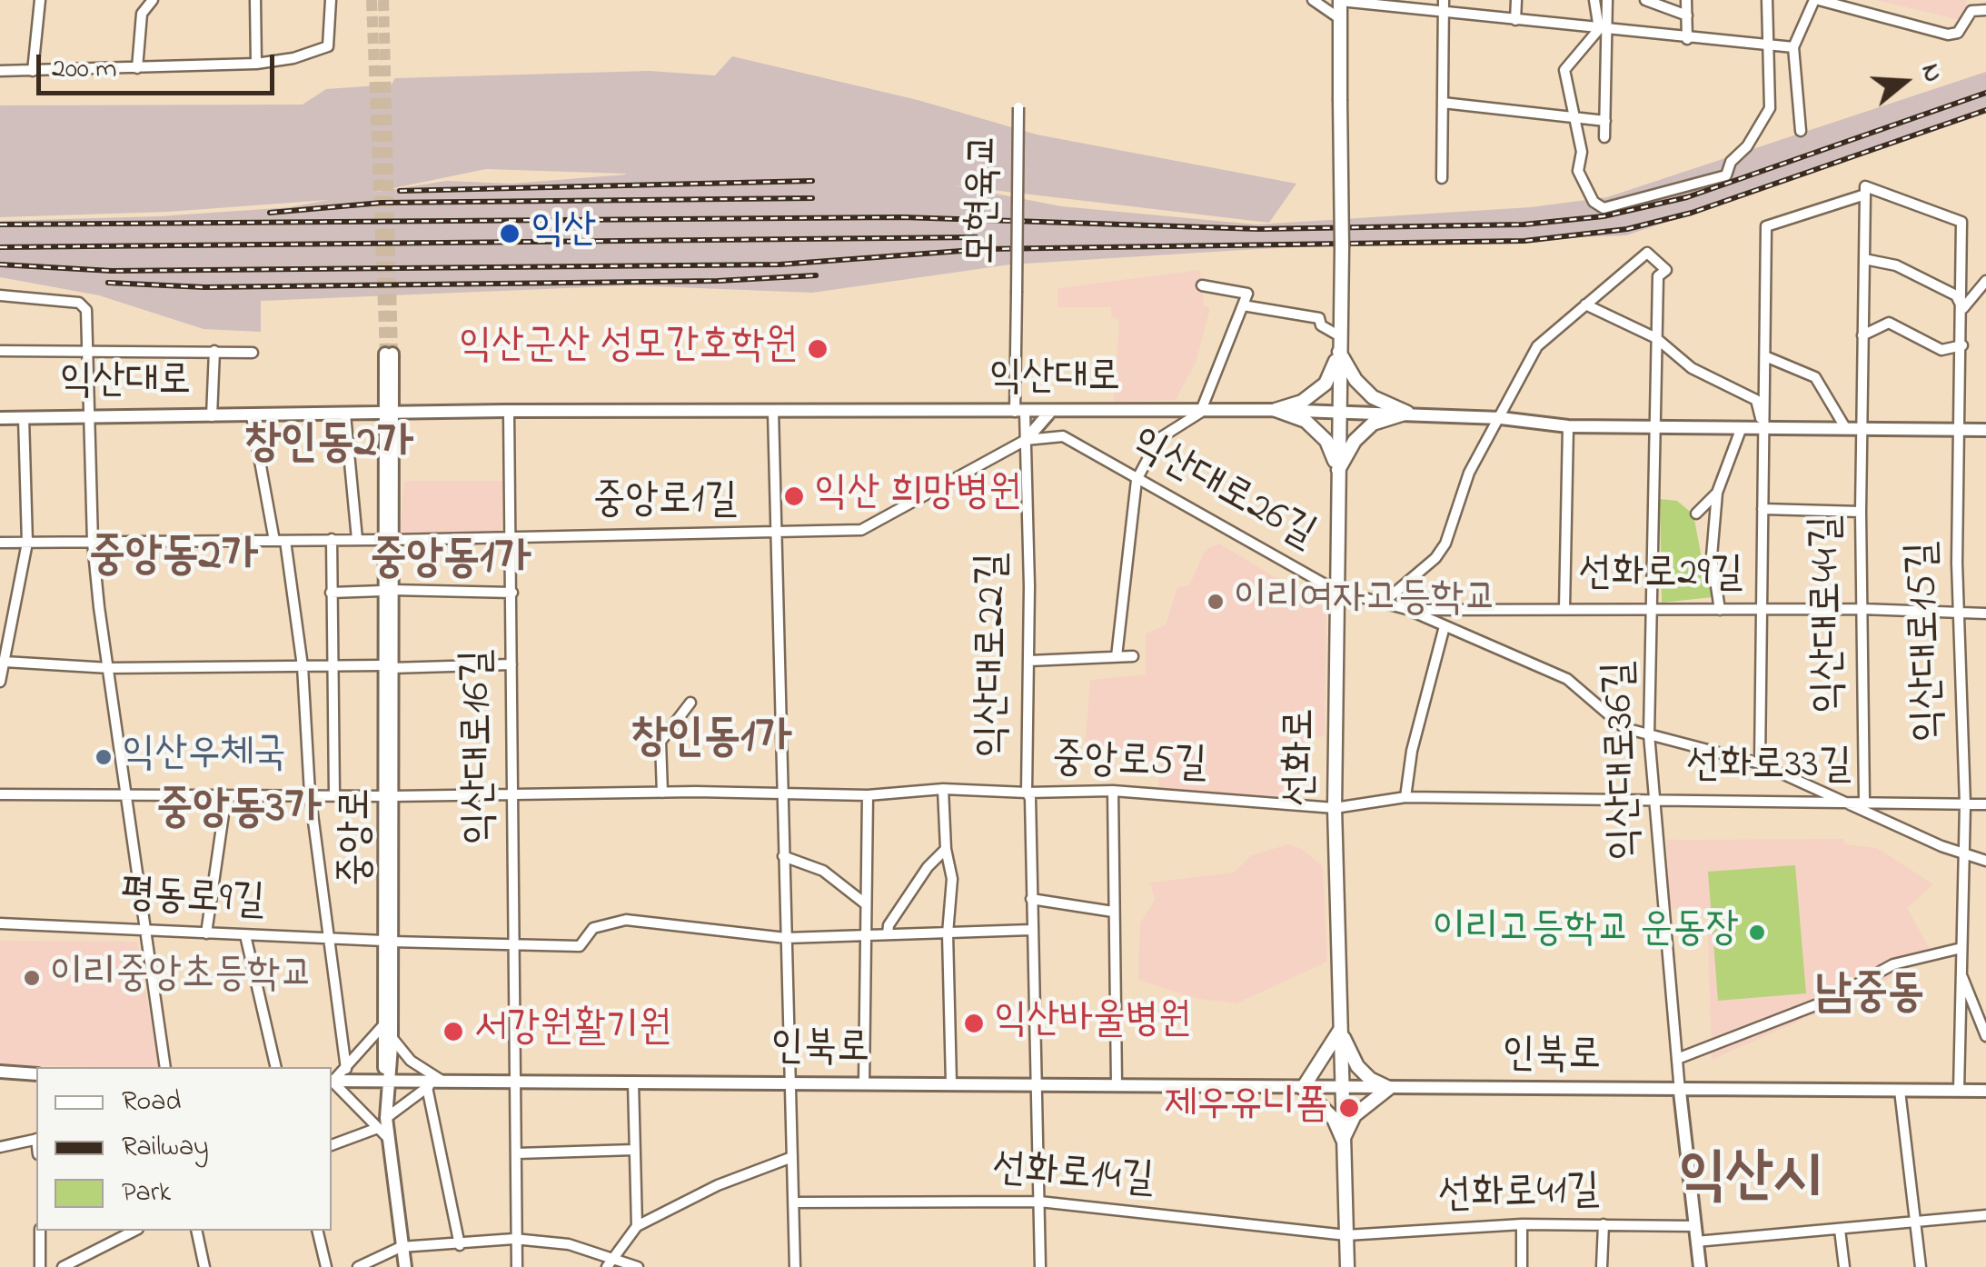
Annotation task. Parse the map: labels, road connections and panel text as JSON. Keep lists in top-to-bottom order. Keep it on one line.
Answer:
{"streets":{"main road":["선화로"],"street":["모현육교","익산대로","익산대로26길","중앙로1길","선화로29길","익산대로44길","익산대로15길","익산대로22길","익산대로16길","익산대로36길","중앙로5길","선화로33길","중앙로","평동로9길","인북로","선화로14길","선화로41길"]},"crossings":[["모현육교","익산대로"],["모현육교","익산대로22길"],["익산대로","익산대로44길"],["익산대로","익산대로15길"],["익산대로","익산대로22길"],["익산대로","익산대로16길"],["익산대로","선화로"],["익산대로","익산대로36길"],["익산대로","중앙로5길"],["익산대로","중앙로"],["익산대로","평동로9길"],["익산대로26길","중앙로1길"],["익산대로26길","선화로29길"],["익산대로26길","익산대로22길"],["익산대로26길","선화로"],["중앙로1길","익산대로22길"],["중앙로1길","익산대로16길"],["중앙로1길","중앙로"],["선화로29길","익산대로44길"],["선화로29길","익산대로15길"],["선화로29길","선화로"],["선화로29길","익산대로36길"],["익산대로44길","익산대로15길"],["익산대로44길","선화로33길"],["익산대로15길","선화로33길"],["익산대로15길","인북로"],["익산대로22길","중앙로5길"],["익산대로22길","인북로"],["익산대로22길","선화로14길"],["익산대로16길","중앙로5길"],["익산대로16길","평동로9길"],["익산대로16길","인북로"],["선화로","중앙로5길"],["선화로","선화로33길"],["선화로","인북로"],["선화로","선화로14길"],["선화로","선화로41길"],["익산대로36길","선화로33길"],["익산대로36길","인북로"],["중앙로5길","선화로33길"],["중앙로5길","중앙로"],["중앙로","평동로9길"],["중앙로","인북로"],["선화로14길","선화로41길"]],"districts":["창인동2가","중앙동2가","중앙동1가","창인동1가","중앙동3가","남중동","익산시"],"places":["익산","익산군산 성모간호학원","익산 희망병원","이리여자고등학교","익산우체국","이리고등학교 운동장","이리중앙초등학교","익산바울병원","서강원활기원","제우유니폼"],"legend":["Road","Railway","Park"],"scale_bar":"200 m","north":"right"}
